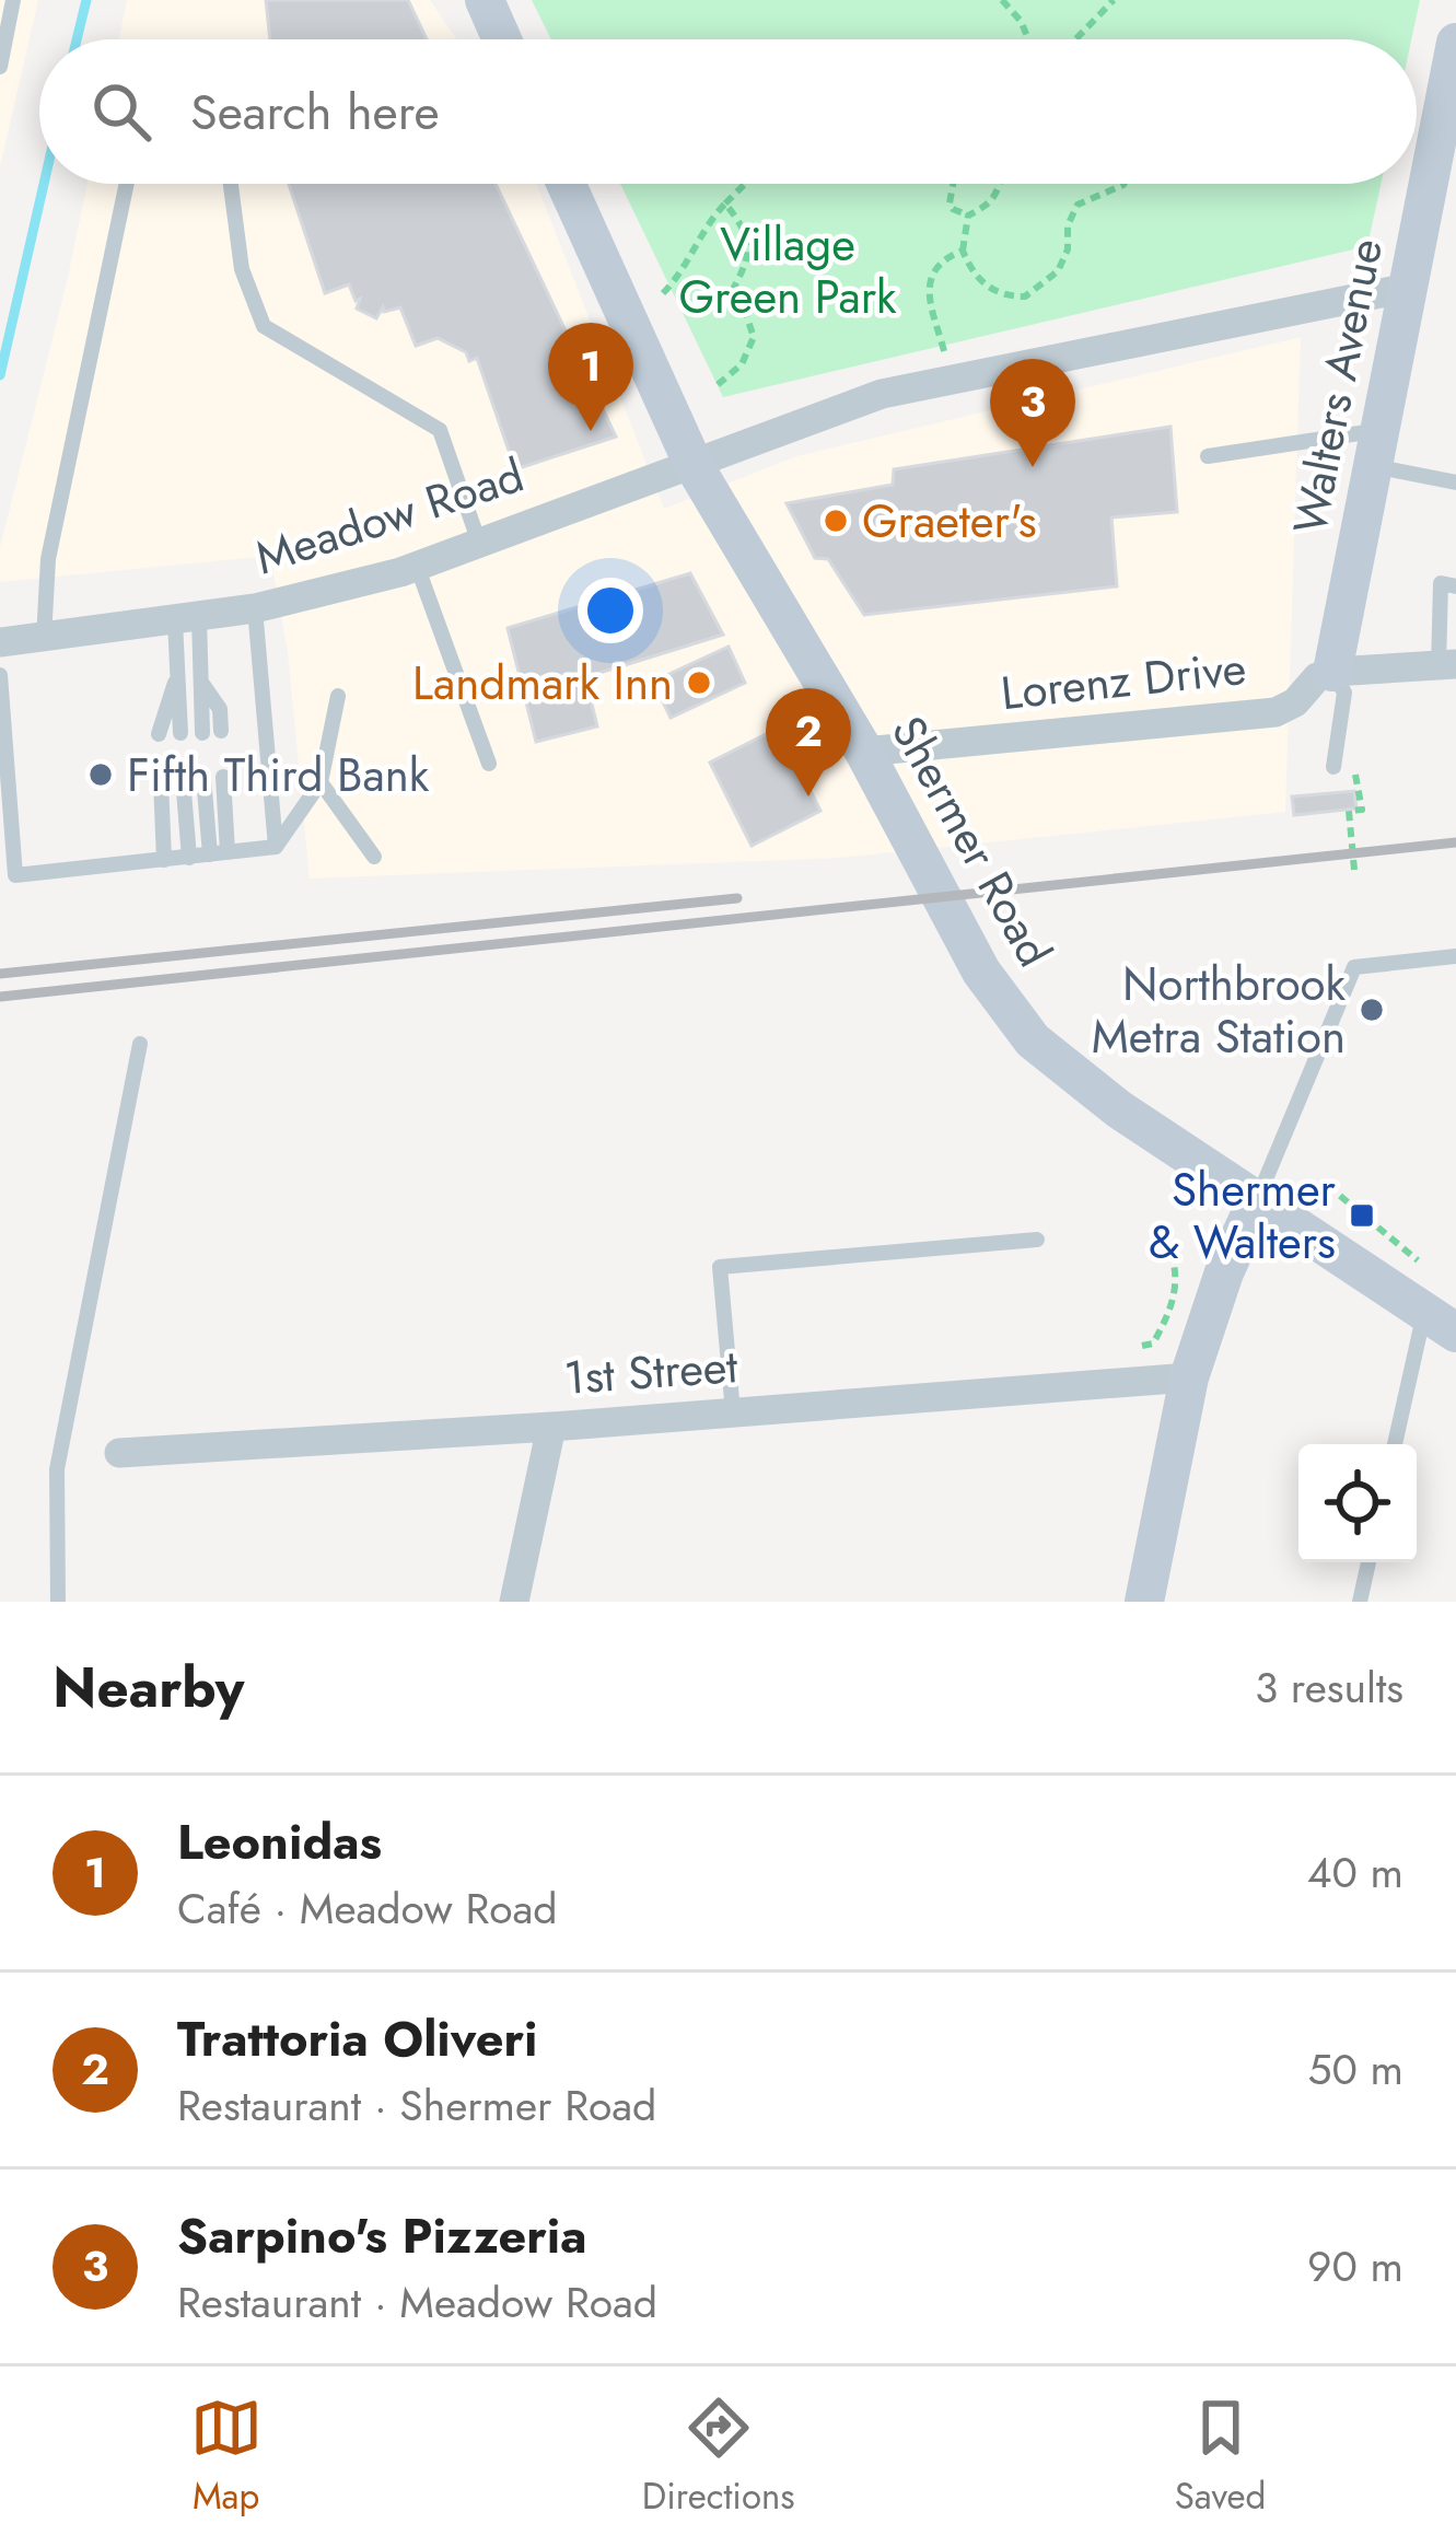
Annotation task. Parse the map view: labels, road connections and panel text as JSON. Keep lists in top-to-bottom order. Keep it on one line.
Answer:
{"streets":{"main road":["Walters Avenue","Shermer Road"],"street":["Meadow Road","Lorenz Drive","1st Street"]},"crossings":[["Walters Avenue","Meadow Road"],["Walters Avenue","Lorenz Drive"],["Meadow Road","Shermer Road"],["Lorenz Drive","Shermer Road"]],"parks":["Village Green Park"],"places":{"other":["Graeter's","Landmark Inn","Fifth Third Bank","Northbrook Metra Station"],"transit":["Shermer & Walters"]},"page":{"search":"Search here","pins":["1","3","2"],"heading":["Nearby","3 results"],"list":[{"mark":"1","name":"Leonidas","note":"Café · Meadow Road","value":"40 m"},{"mark":"2","name":"Trattoria Oliveri","note":"Restaurant · Shermer Road","value":"50 m"},{"mark":"3","name":"Sarpino's Pizzeria","note":"Restaurant · Meadow Road","value":"90 m"}],"nav":["Map","Directions","Saved"]}}
